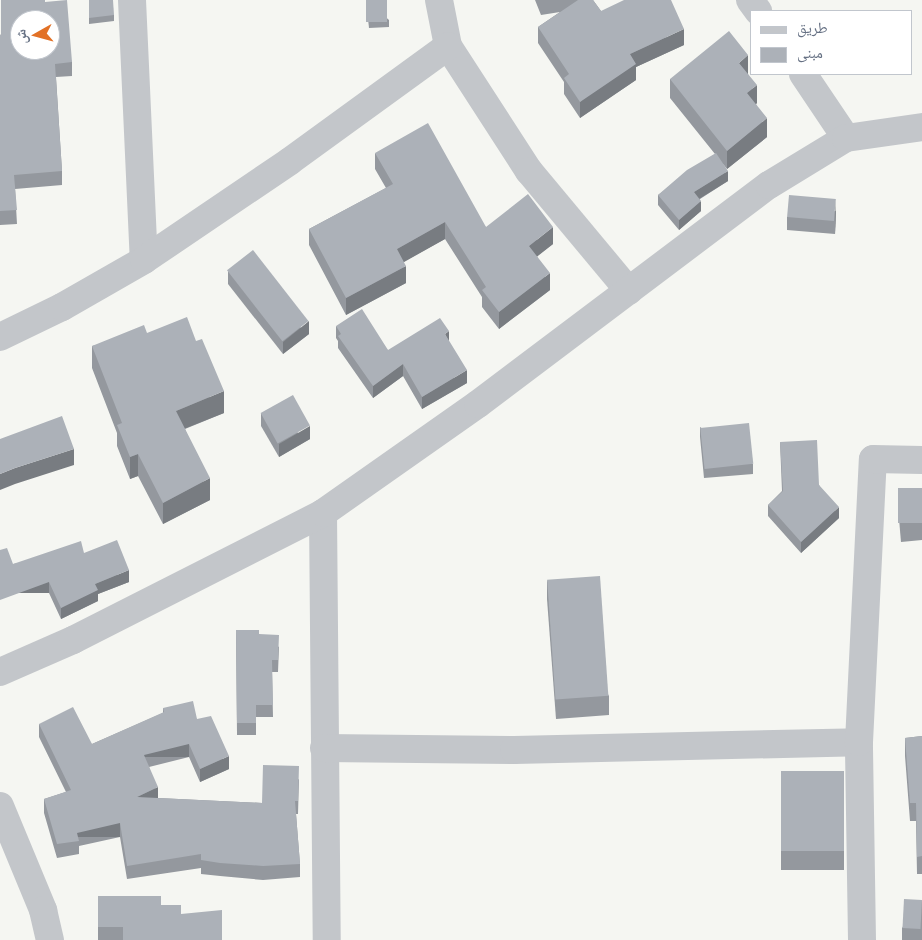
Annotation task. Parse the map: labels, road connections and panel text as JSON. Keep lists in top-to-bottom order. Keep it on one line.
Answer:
{"legend":["طريق","مبنى"],"north":"left"}
